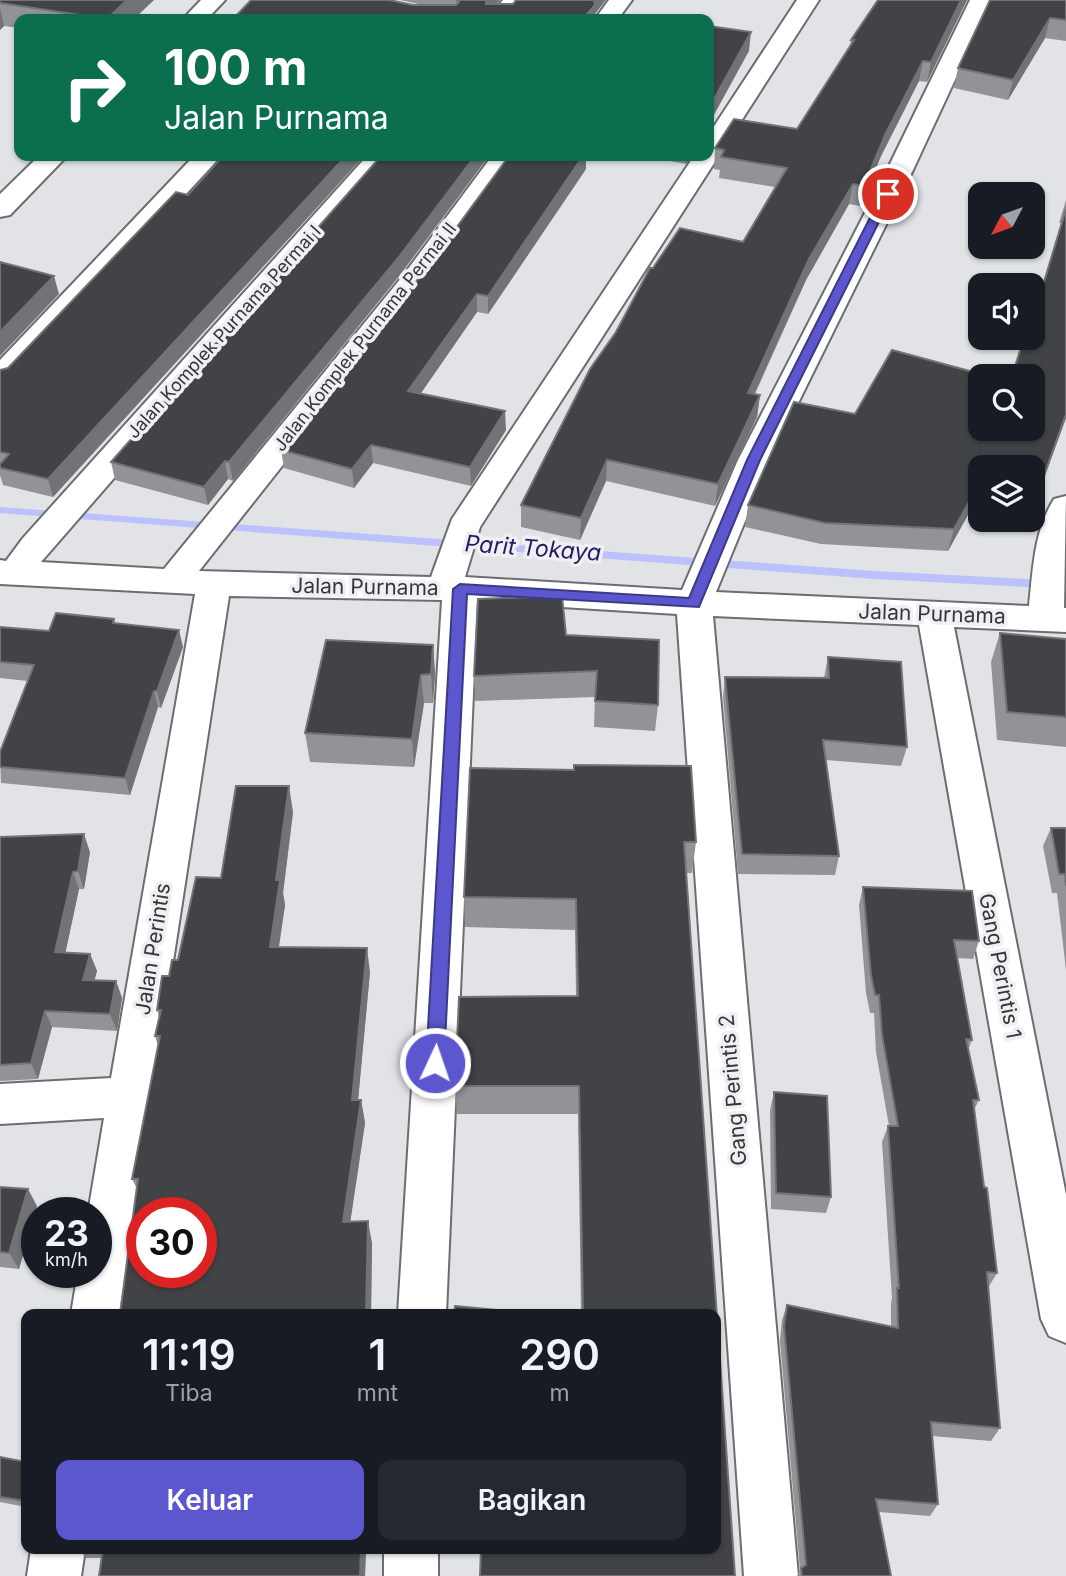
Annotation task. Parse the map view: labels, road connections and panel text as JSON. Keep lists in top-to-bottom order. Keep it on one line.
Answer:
{"streets":{"street":["Jalan Komplek Purnama Permai I","Jalan Komplek Purnama Permai II","Jalan Purnama","Jalan Perintis","Gang Perintis 1","Gang Perintis 2"]},"crossings":[["Jalan Komplek Purnama Permai I","Jalan Purnama"],["Jalan Komplek Purnama Permai II","Jalan Purnama"],["Jalan Komplek Purnama Permai II","Jalan Perintis"],["Jalan Purnama","Jalan Perintis"],["Jalan Purnama","Gang Perintis 1"],["Jalan Purnama","Gang Perintis 2"]],"water":["Parit Tokaya"],"north":"bottom left","page":{"turn":["100 m","Jalan Purnama"],"speed":"23 km/h","limit":"30","eta":["11:19","Tiba","1","mnt","290","m"],"buttons":["Keluar","Bagikan"]}}
